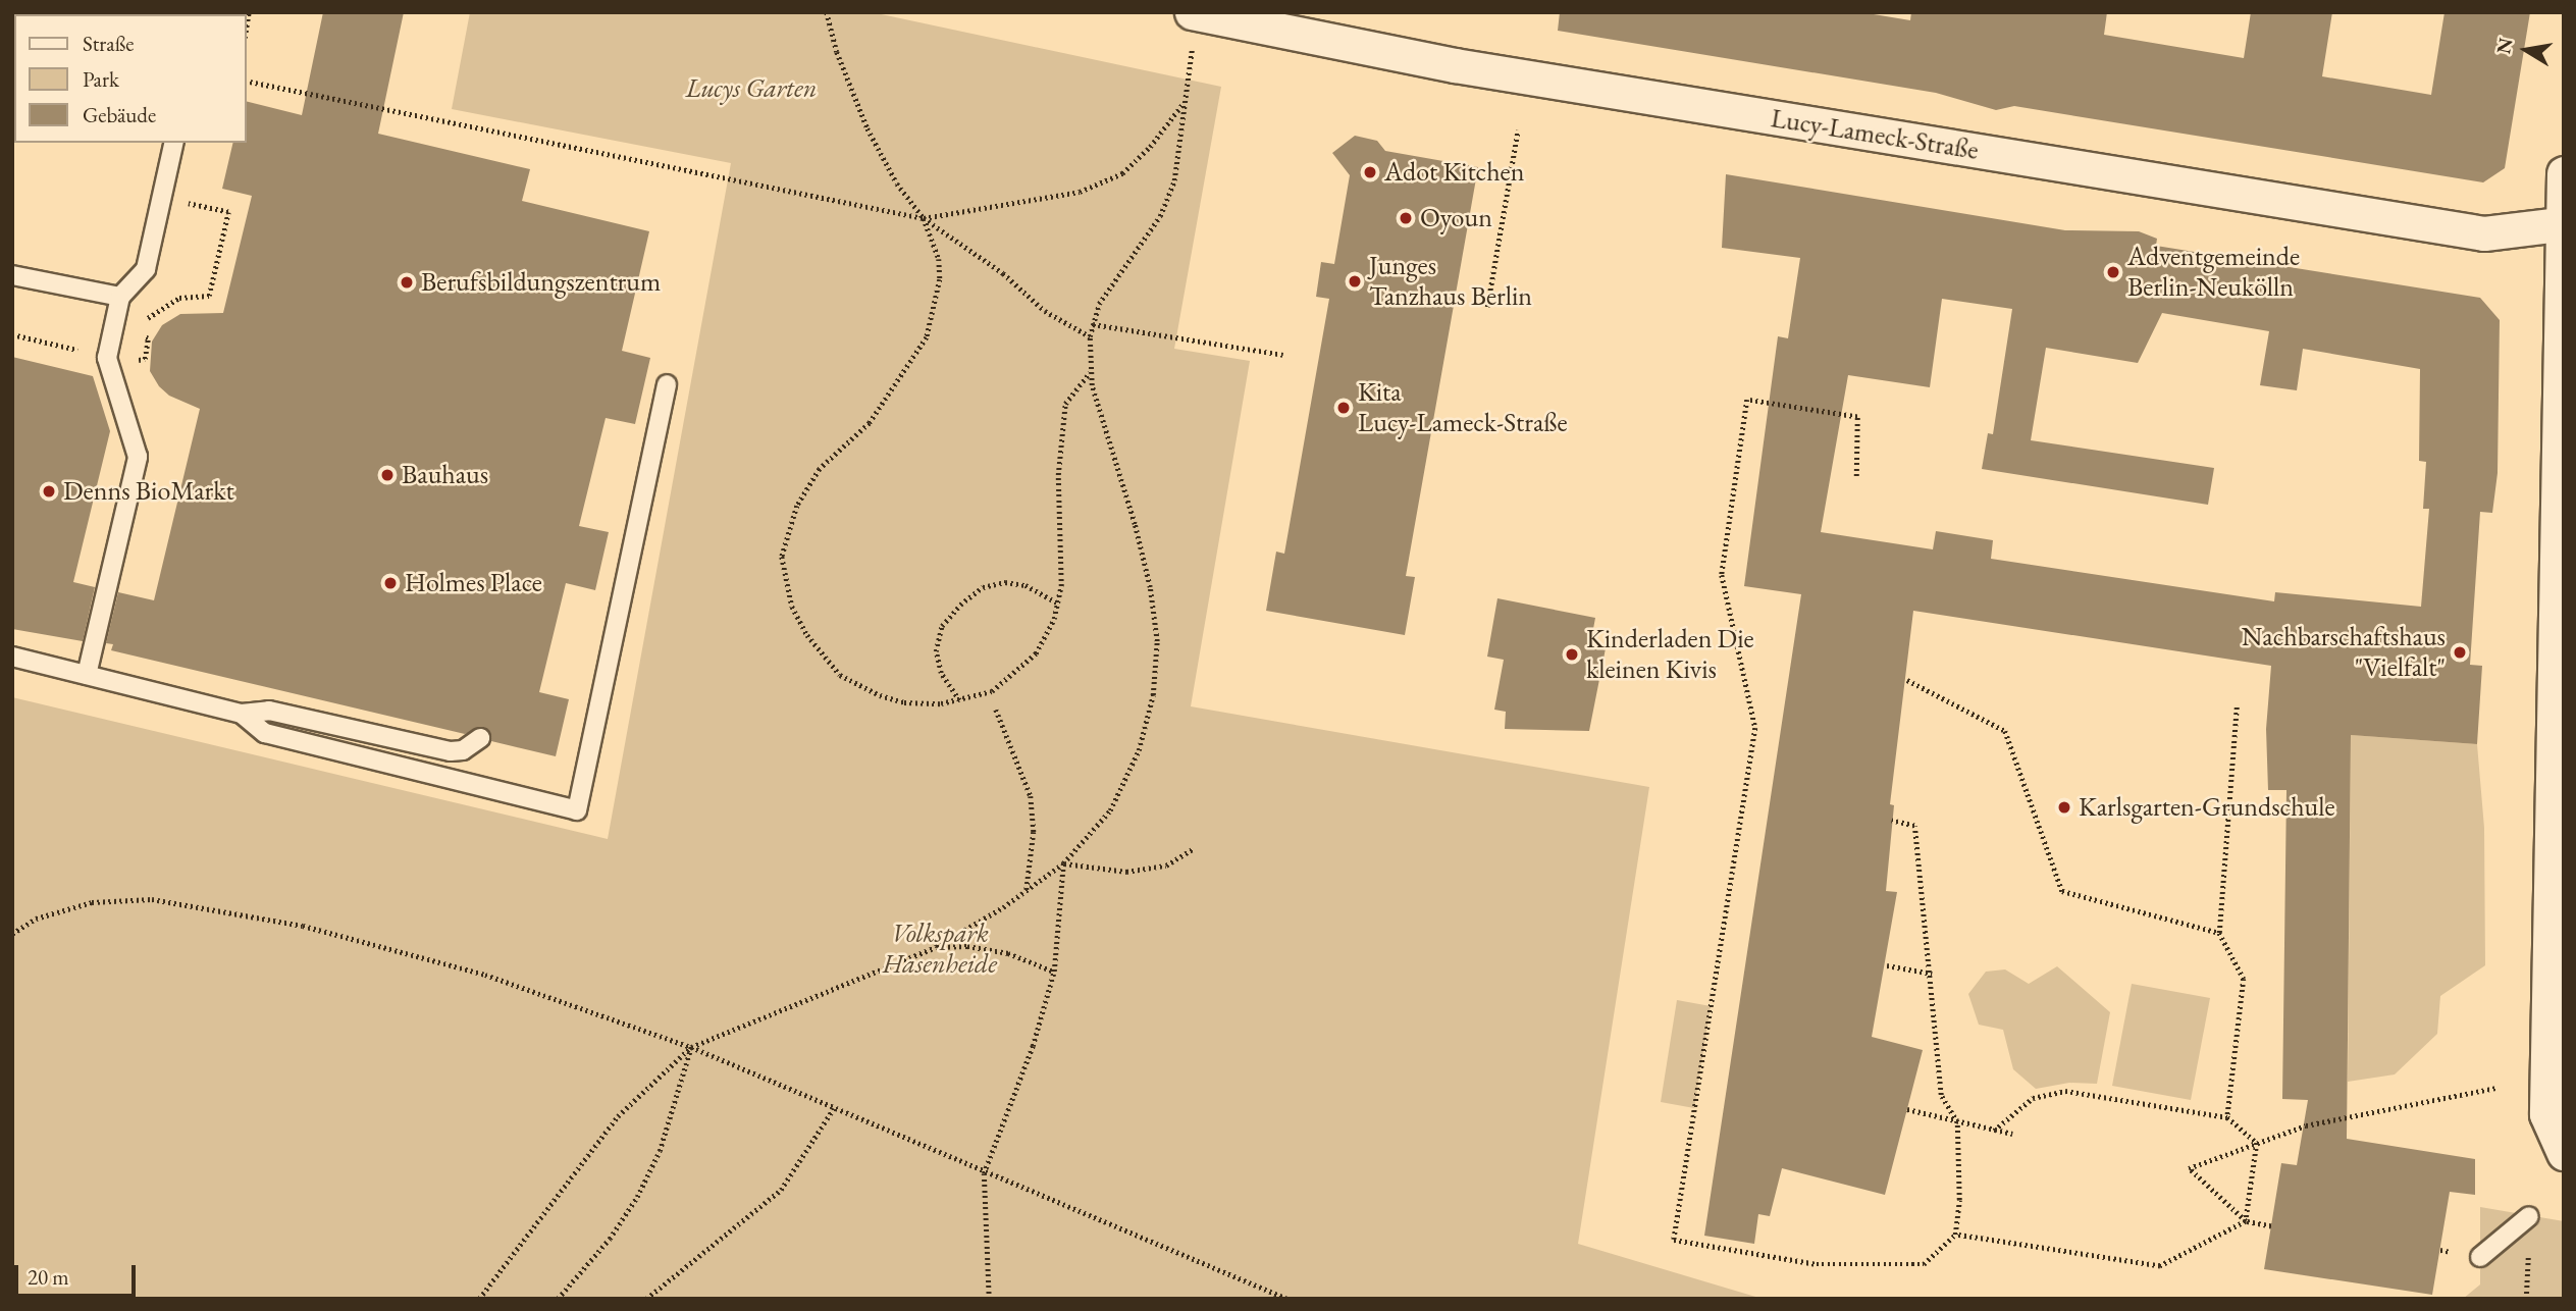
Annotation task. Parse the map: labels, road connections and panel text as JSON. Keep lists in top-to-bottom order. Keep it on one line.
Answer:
{"streets":{"street":["Lucy-Lameck-Straße"]},"parks":["Lucys Garten","Volkspark Hasenheide"],"places":["Adot Kitchen","Oyoun","Adventgemeinde Berlin-Neukölln","Junges Tanzhaus Berlin","Berufsbildungszentrum","Kita Lucy-Lameck-Straße","Bauhaus","Denns BioMarkt","Holmes Place","Nachbarschaftshaus \"Vielfalt\"","Kinderladen Die kleinen Kivis","Karlsgarten-Grundschule"],"legend":["Straße","Park","Gebäude"],"scale_bar":"20 m","north":"left"}
